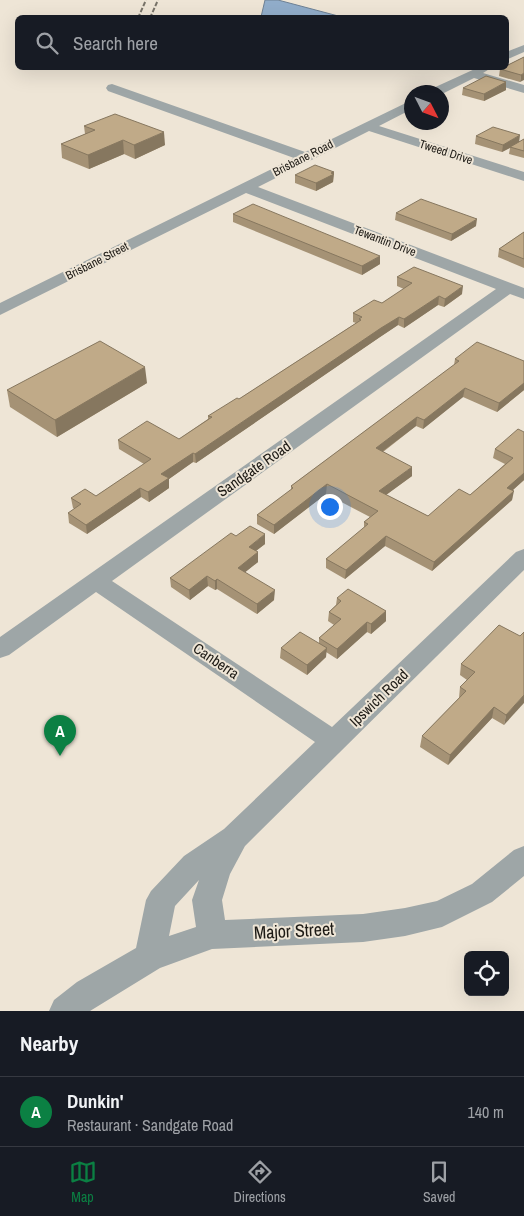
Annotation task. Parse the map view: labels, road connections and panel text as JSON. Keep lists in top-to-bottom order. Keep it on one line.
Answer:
{"streets":{"street":["Tweed Drive","Brisbane Road","Tewantin Drive","Brisbane Street","Sandgate Road","Canberra","Ipswich Road","Major Street"]},"crossings":[["Tweed Drive","Brisbane Road"],["Brisbane Road","Tewantin Drive"],["Brisbane Road","Brisbane Street"],["Tewantin Drive","Sandgate Road"],["Sandgate Road","Canberra"],["Canberra","Ipswich Road"],["Ipswich Road","Major Street"]],"north":"bottom right","page":{"search":"Search here","pins":"A","heading":"Nearby","list":[{"mark":"A","name":"Dunkin'","note":"Restaurant · Sandgate Road","value":"140 m"}],"nav":["Map","Directions","Saved"]}}
